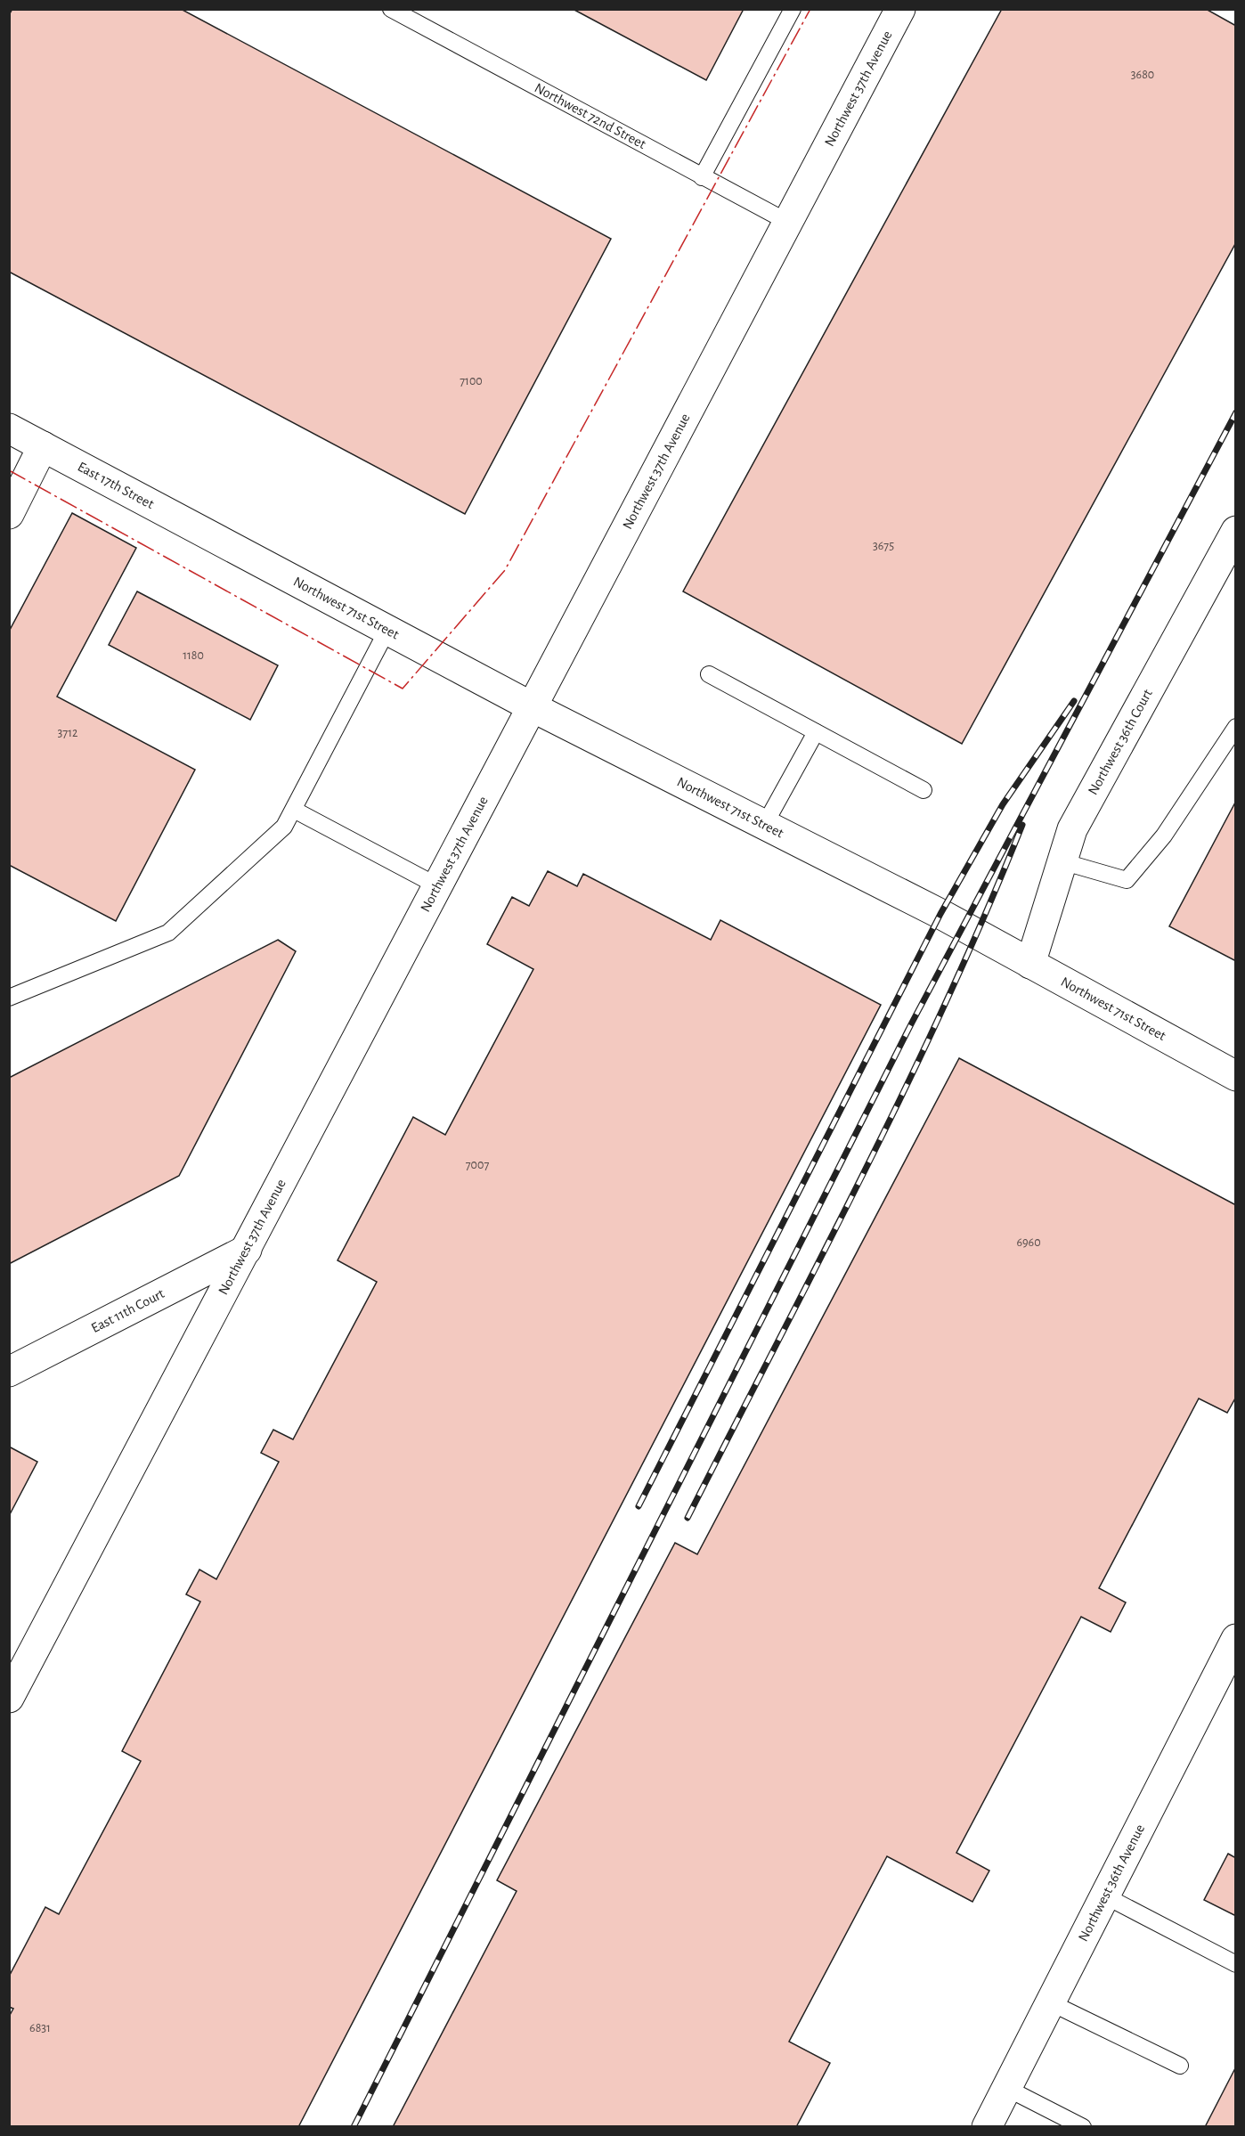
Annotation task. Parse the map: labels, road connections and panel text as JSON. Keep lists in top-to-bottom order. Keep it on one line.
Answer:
{"streets":{"street":["Northwest 37th Avenue","East 17th Street","Northwest 71st Street","Northwest 36th Court","East 11th Court","Northwest 36th Avenue"],"lane":["Northwest 72nd Street"]},"crossings":[["Northwest 37th Avenue","Northwest 72nd Street"],["Northwest 37th Avenue","Northwest 71st Street"],["Northwest 37th Avenue","East 11th Court"],["East 17th Street","Northwest 71st Street"],["Northwest 71st Street","Northwest 36th Court"]],"house_numbers":["3680","7100","3675","1180","3712","7007","6960","6831"]}
